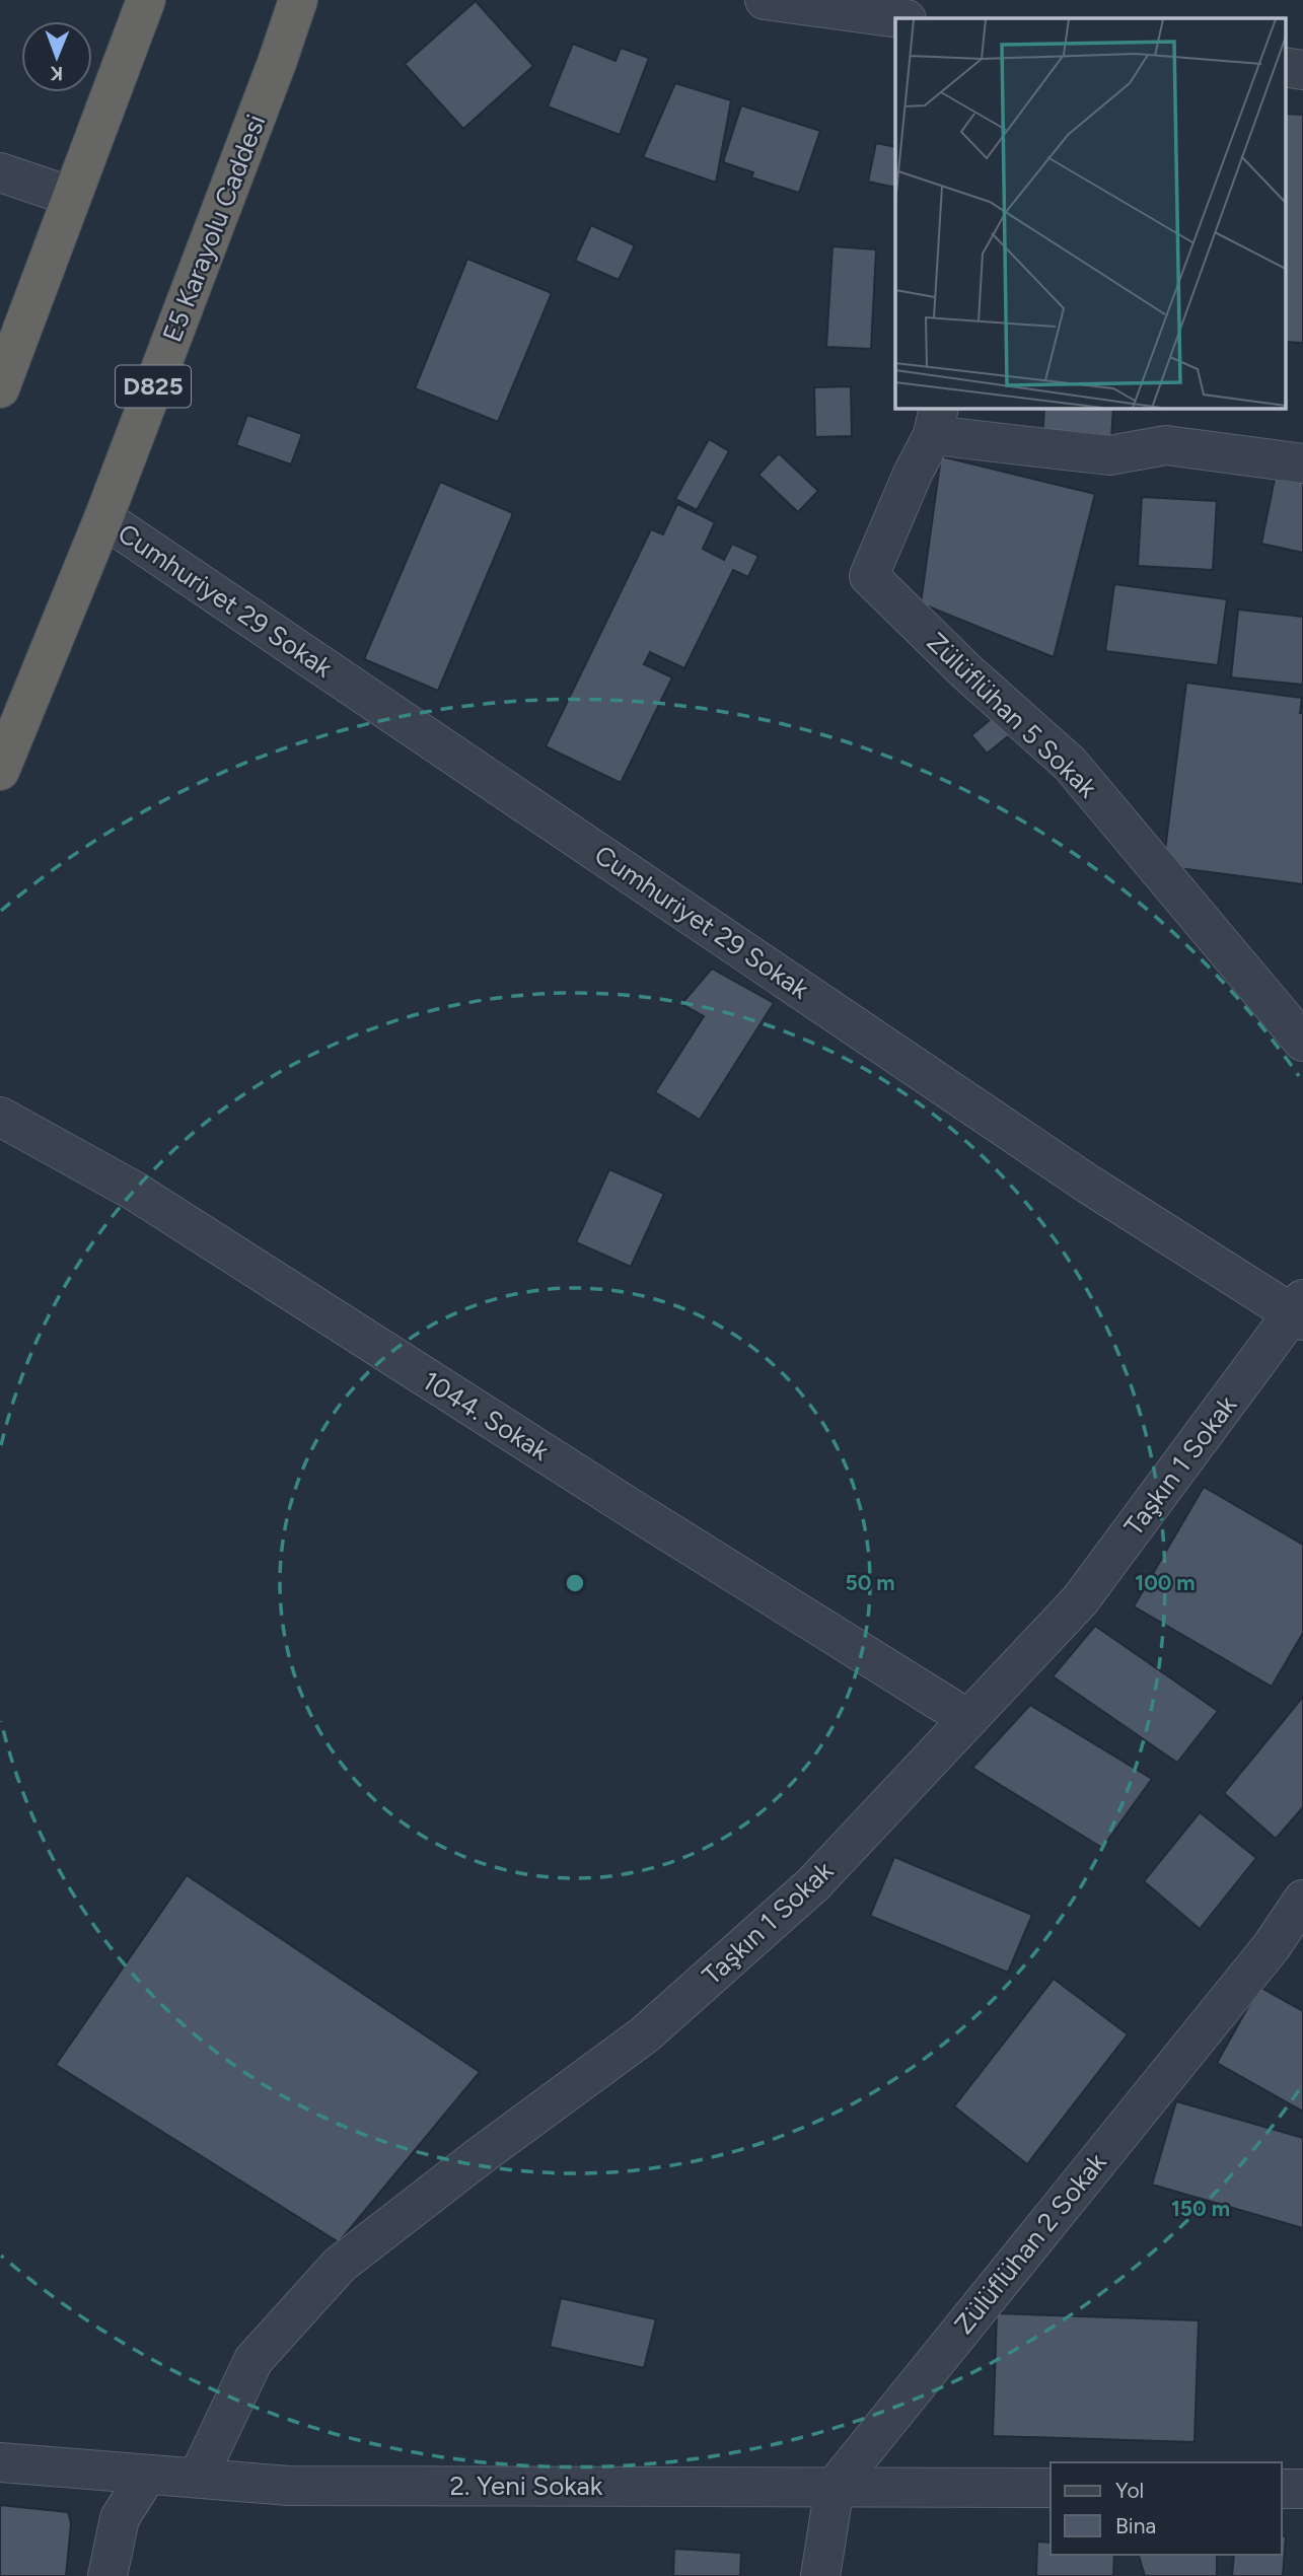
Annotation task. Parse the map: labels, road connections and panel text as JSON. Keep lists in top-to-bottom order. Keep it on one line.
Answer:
{"streets":{"highway":["E5 Karayolu Caddesi","D825"],"street":["Cumhuriyet 29 Sokak","Zülüflühan 5 Sokak","1044. Sokak","Taşkın 1 Sokak","Zülüflühan 2 Sokak","2. Yeni Sokak"]},"crossings":[["E5 Karayolu Caddesi","Cumhuriyet 29 Sokak"],["Cumhuriyet 29 Sokak","Taşkın 1 Sokak"],["1044. Sokak","Taşkın 1 Sokak"],["Taşkın 1 Sokak","2. Yeni Sokak"],["Zülüflühan 2 Sokak","2. Yeni Sokak"]],"legend":["Yol","Bina"],"north":"bottom","rings":["50 m","100 m","150 m"]}
